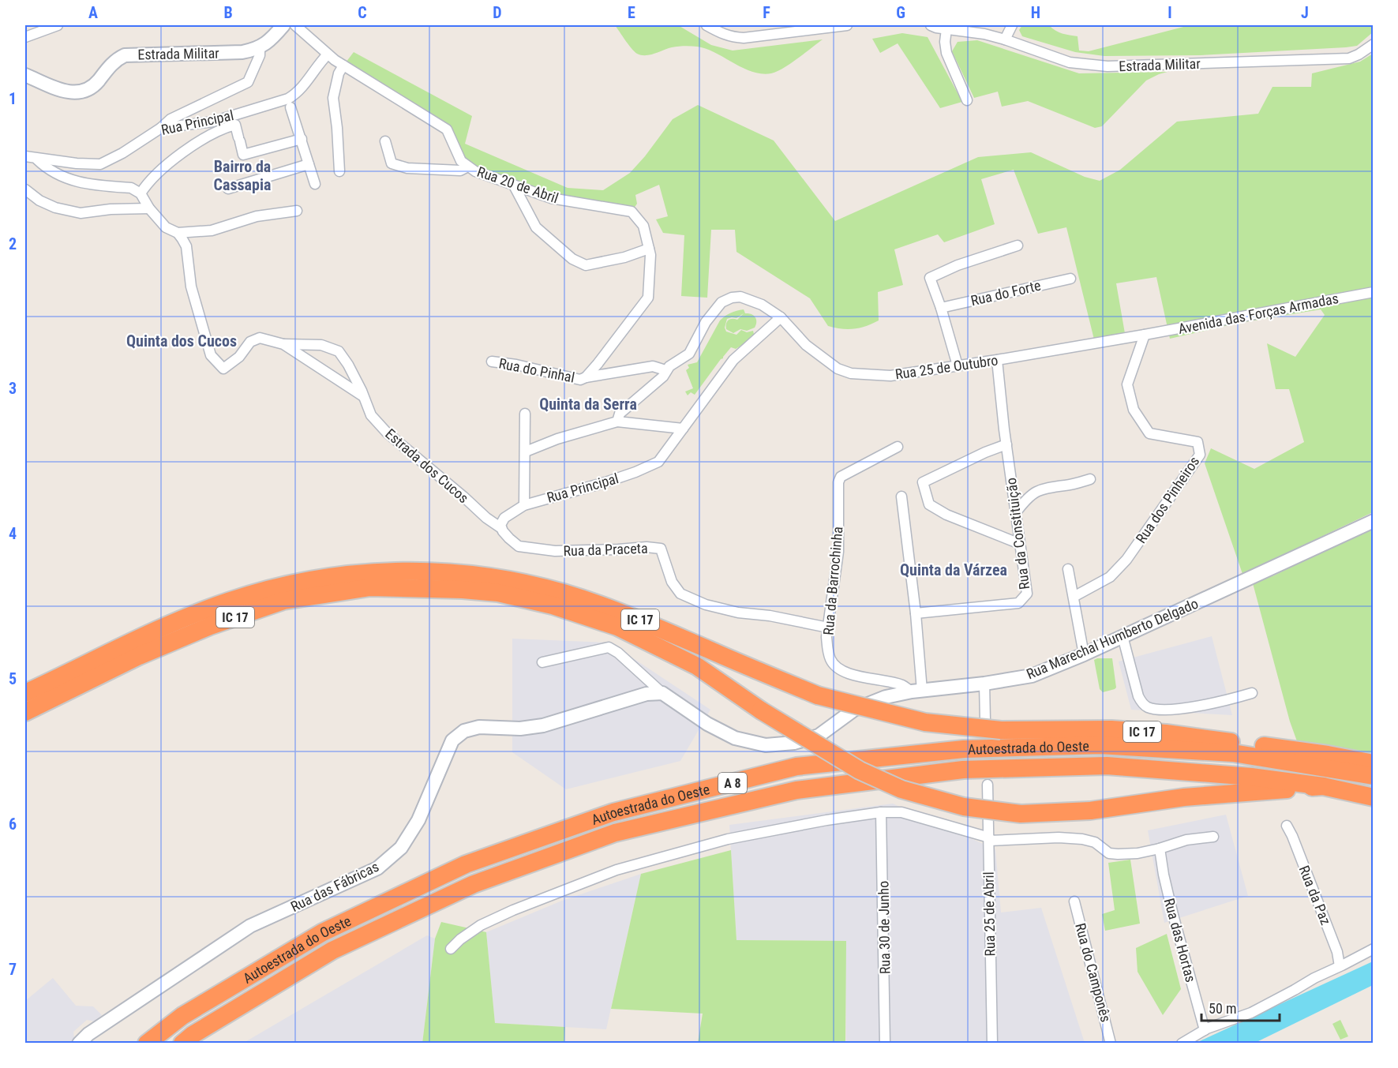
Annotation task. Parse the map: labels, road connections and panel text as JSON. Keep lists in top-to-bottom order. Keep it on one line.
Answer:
{"streets":{"highway":["IC 17","Autoestrada do Oeste","A 8"],"street":["Estrada Militar","Rua Principal","Rua 20 de Abril","Rua do Forte","Avenida das Forças Armadas","Rua 25 de Outubro","Rua do Pinhal","Estrada dos Cucos","Rua dos Pinheiros","Rua da Constituição","Rua da Praceta","Rua da Barrochinha","Rua Marechal Humberto Delgado","Rua das Fábricas","Rua da Paz","Rua 25 de Abril","Rua 30 de Junho","Rua das Hortas","Rua do Camponês"]},"crossings":[["Rua Principal","Rua 20 de Abril"],["Rua Principal","Rua 25 de Outubro"],["Rua Principal","Estrada dos Cucos"],["Rua Principal","Rua da Praceta"],["Rua 20 de Abril","Rua do Pinhal"],["Avenida das Forças Armadas","Rua 25 de Outubro"],["Avenida das Forças Armadas","Rua dos Pinheiros"],["Rua 25 de Outubro","Rua do Pinhal"],["Rua 25 de Outubro","Rua dos Pinheiros"],["Rua 25 de Outubro","Rua da Constituição"],["Estrada dos Cucos","Rua da Praceta"],["Rua da Praceta","Rua da Barrochinha"],["Rua da Barrochinha","Rua Marechal Humberto Delgado"],["IC 17","Autoestrada do Oeste"],["Rua Marechal Humberto Delgado","Rua das Fábricas"]],"districts":["Bairro da Cassapia","Quinta dos Cucos","Quinta da Serra","Quinta da Várzea"],"scale_bar":"50 m","grid":{"columns":["A","B","C","D","E","F","G","H","I","J"],"rows":["1","2","3","4","5","6","7"]}}
